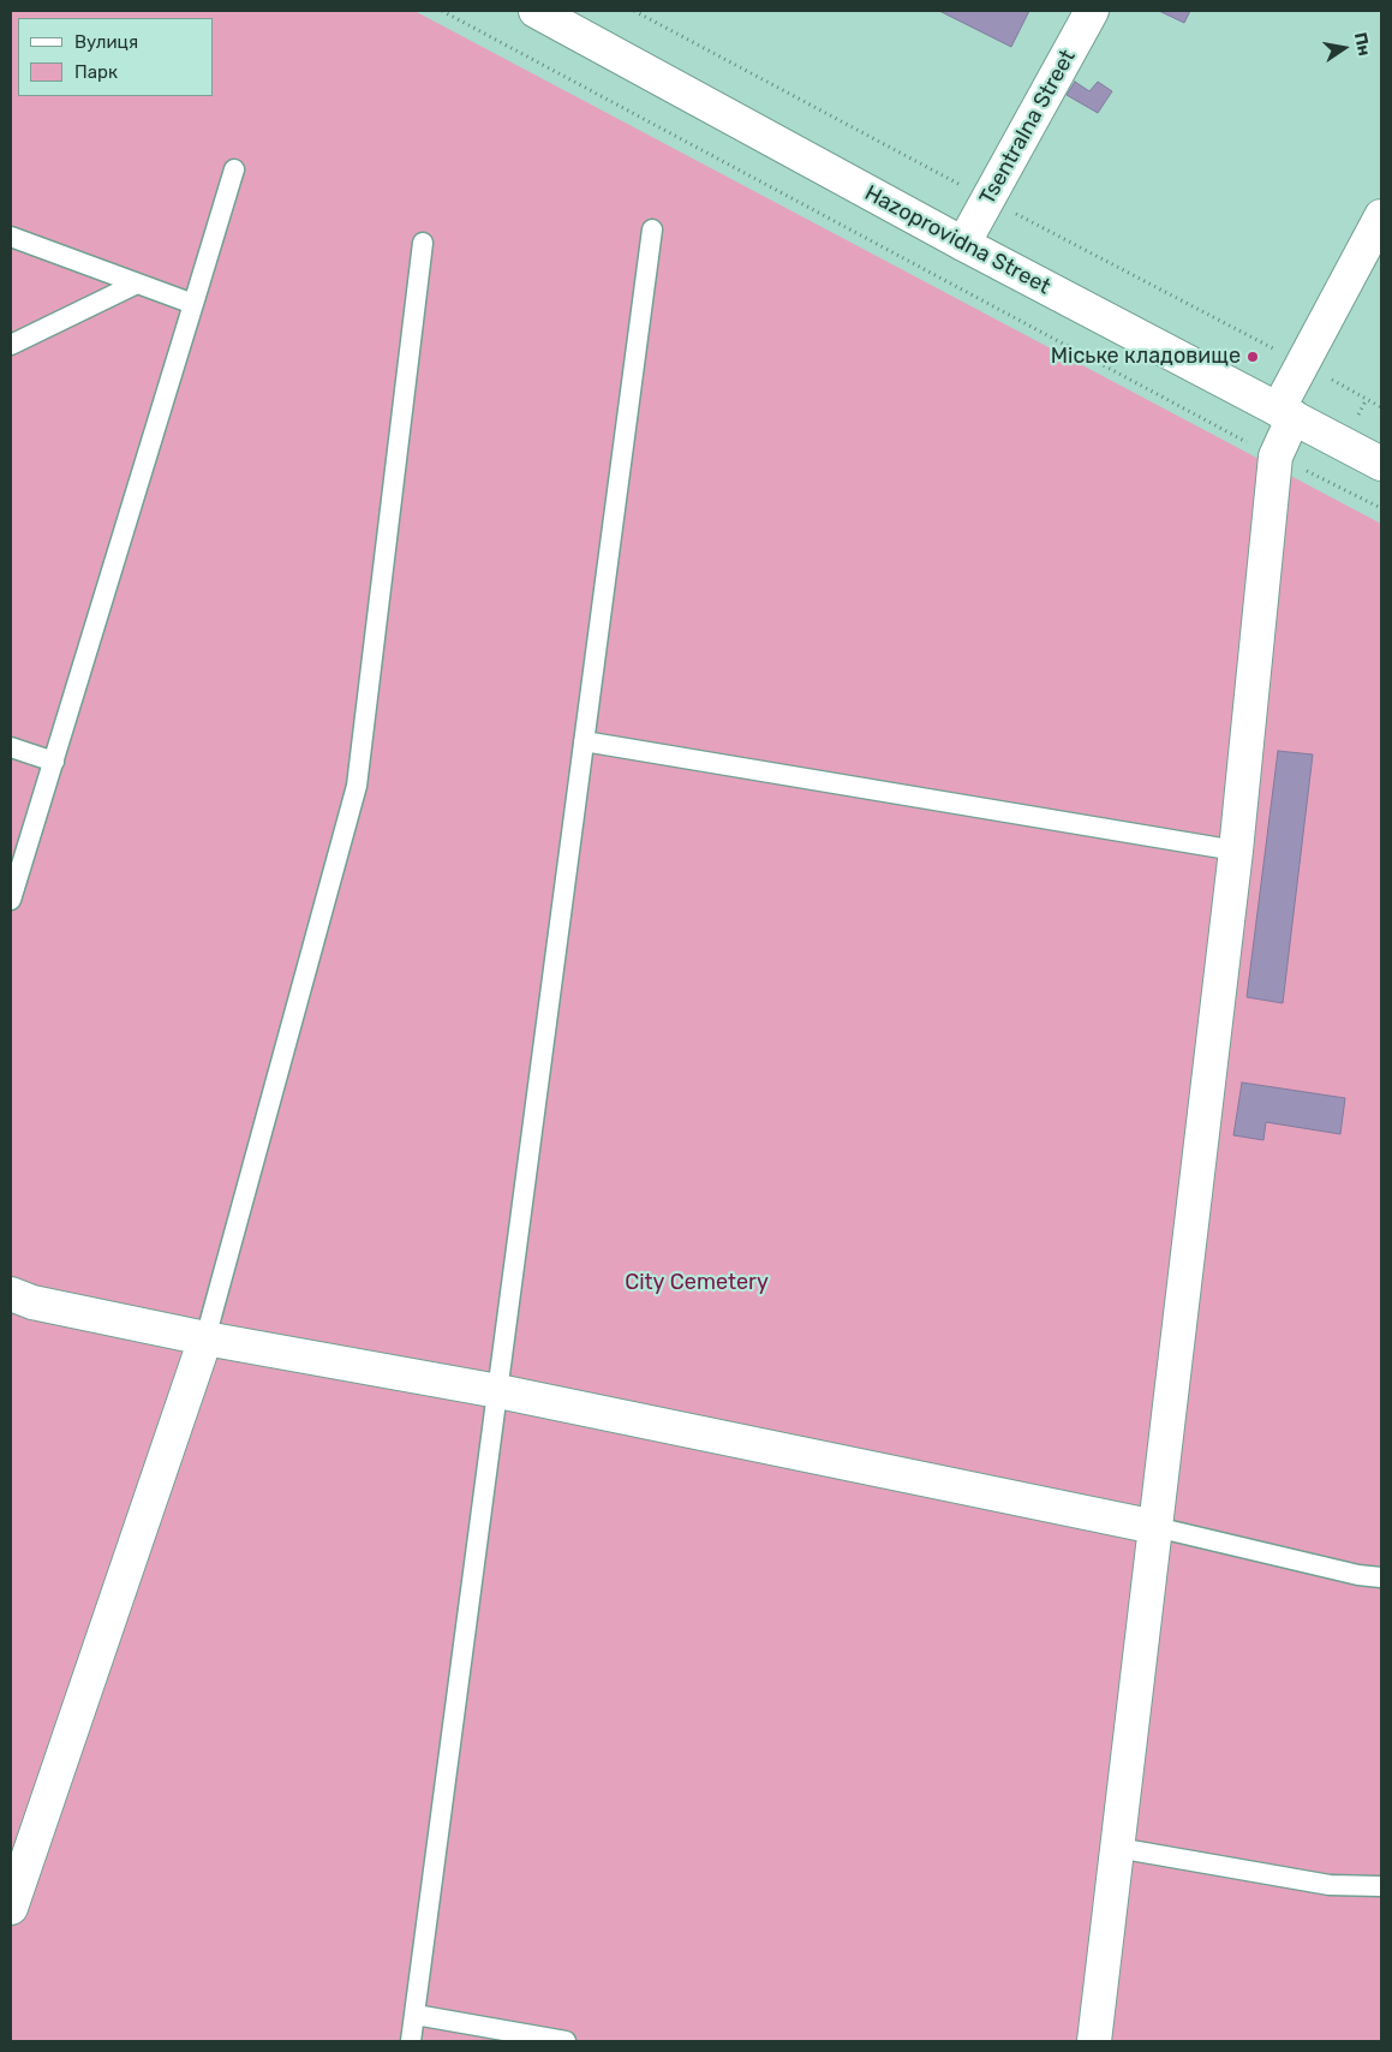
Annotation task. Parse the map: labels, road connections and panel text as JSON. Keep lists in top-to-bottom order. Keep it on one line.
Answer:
{"streets":{"street":["Tsentralna Street","Hazoprovidna Street"]},"crossings":[["Tsentralna Street","Hazoprovidna Street"]],"parks":["City Cemetery"],"places":["Міське кладовище"],"legend":["Вулиця","Парк"],"north":"right"}
